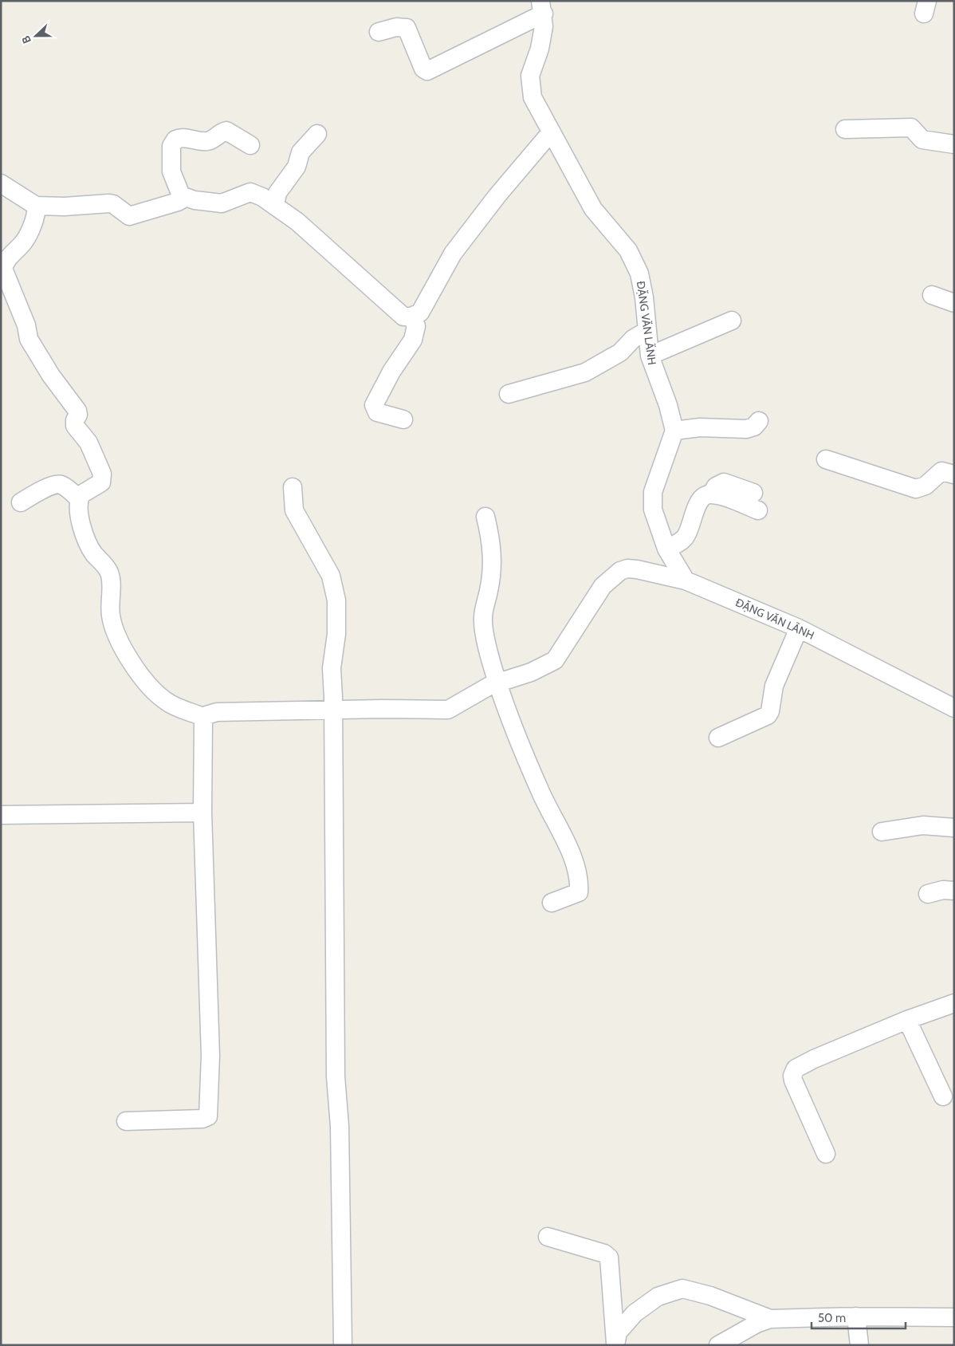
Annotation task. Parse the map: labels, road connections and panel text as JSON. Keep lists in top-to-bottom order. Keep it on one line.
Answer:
{"streets":{"street":["ĐẶNG VĂN LÃNH"]},"scale_bar":"50 m","north":"left"}
